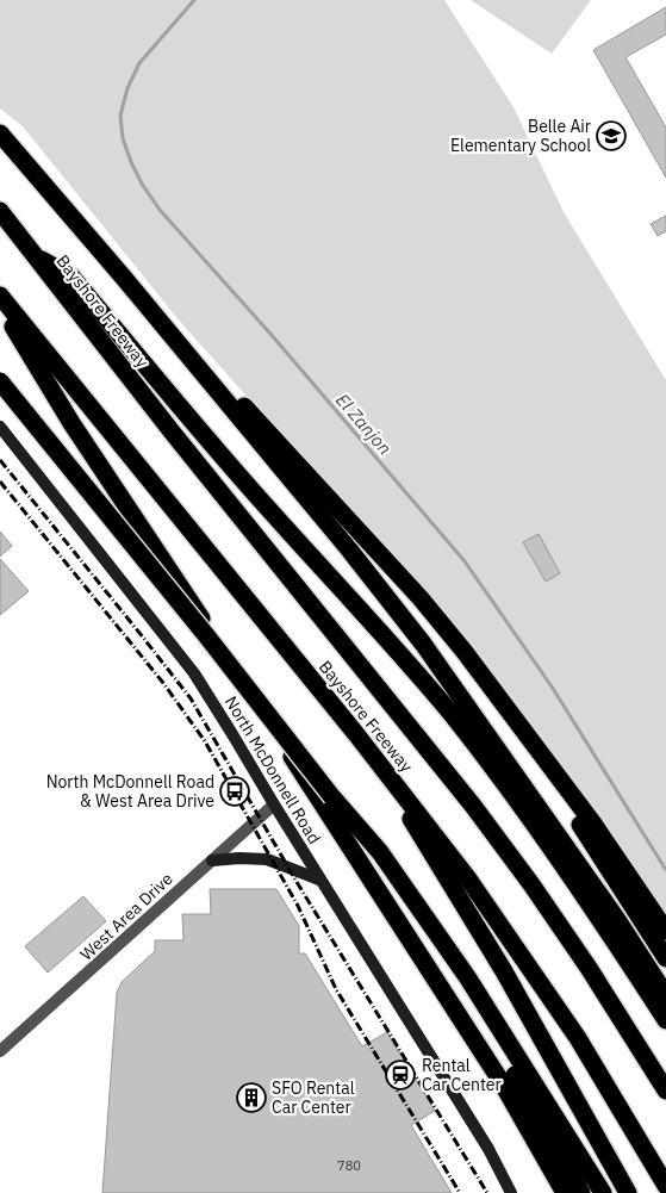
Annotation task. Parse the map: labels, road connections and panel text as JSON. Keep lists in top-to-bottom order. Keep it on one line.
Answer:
{"streets":{"highway":["Bayshore Freeway"],"street":["North McDonnell Road","West Area Drive"]},"crossings":[["North McDonnell Road","West Area Drive"]],"water":["El Zanjon"],"places":{"school or university":["Belle Air Elementary School"],"bus stop":["North McDonnell Road & West Area Drive"],"station":["Rental Car Center"],"building":["SFO Rental Car Center"]},"house_numbers":["780"]}
